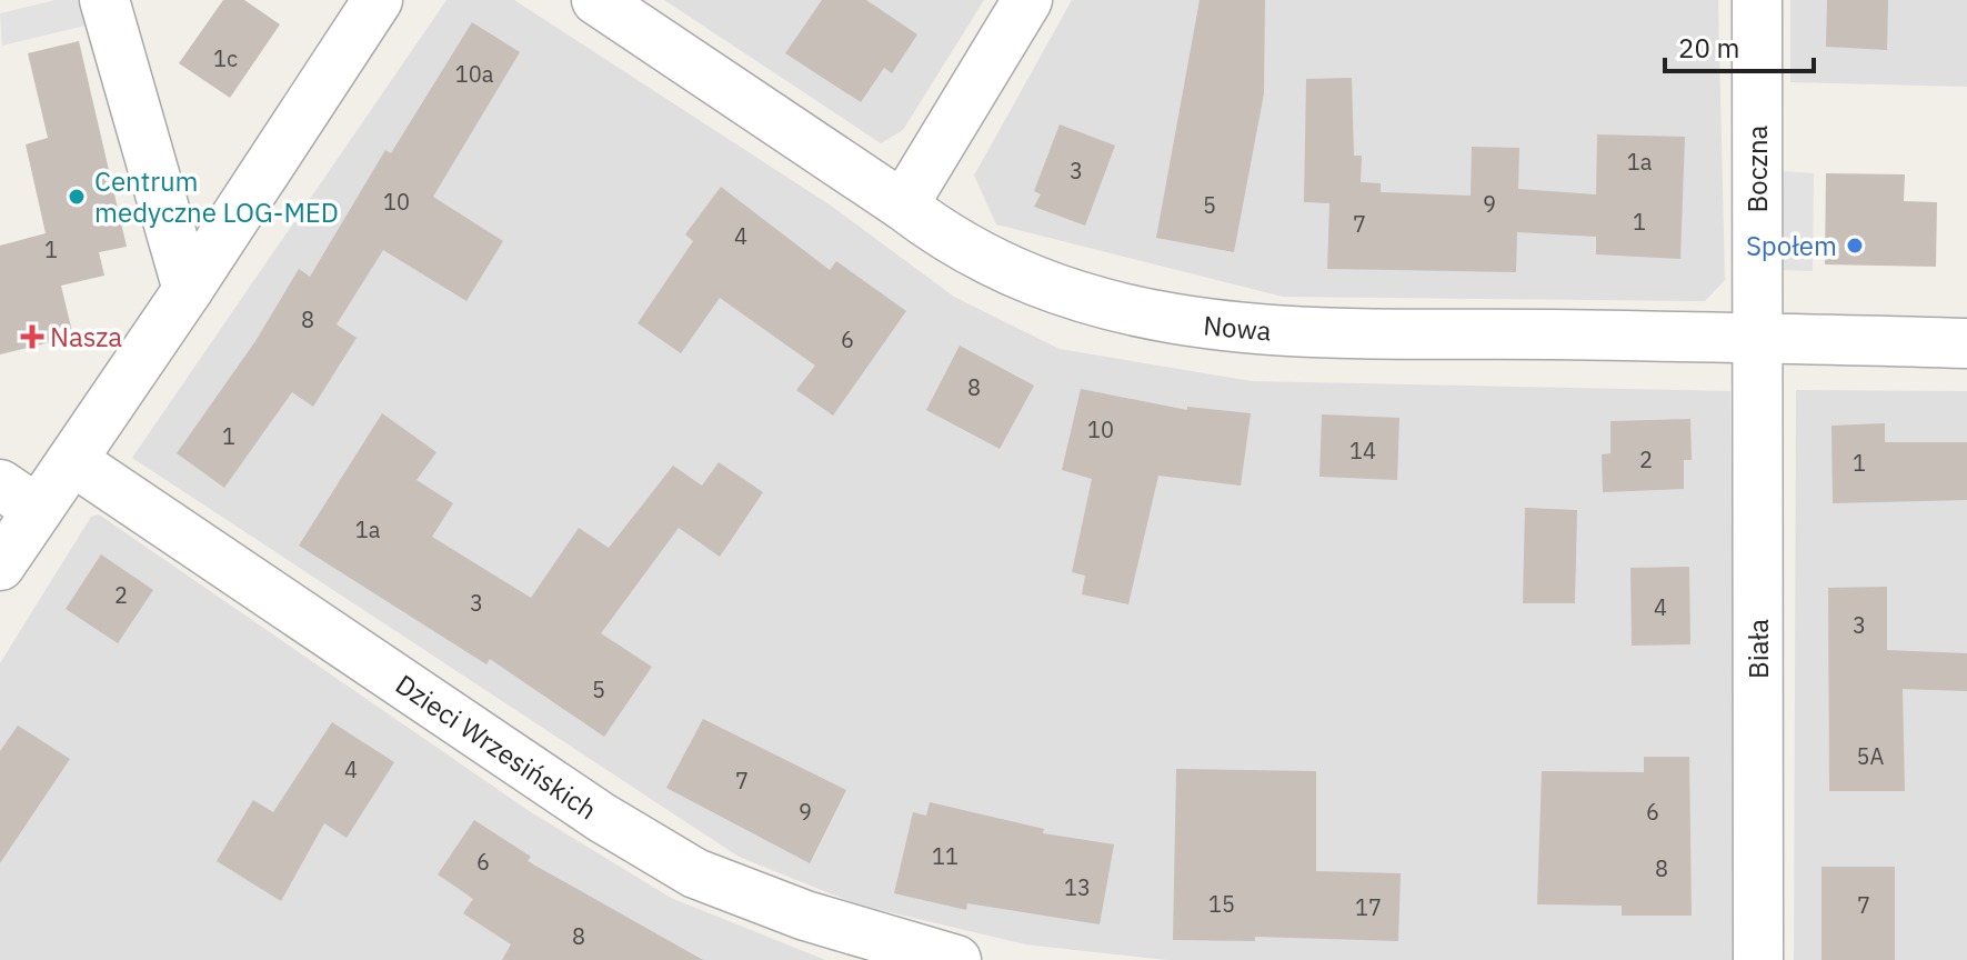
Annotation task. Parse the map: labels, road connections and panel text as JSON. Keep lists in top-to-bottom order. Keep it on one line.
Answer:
{"streets":{"street":["Boczna","Nowa","Biała","Dzieci Wrzesińskich"]},"crossings":[["Boczna","Nowa"],["Boczna","Biała"],["Nowa","Biała"]],"places":{"other":["Centrum medyczne LOG-MED","Społem"],"health":["Nasza"]},"house_numbers":["1c","10a","1a","3","10","9","5","1","7","4","1","8","6","8","10","1","14","2","1","1a","2","3","4","3","5","5A","4","7","9","6","11","6","8","13","15","7","17","8"],"scale_bar":"20 m"}
